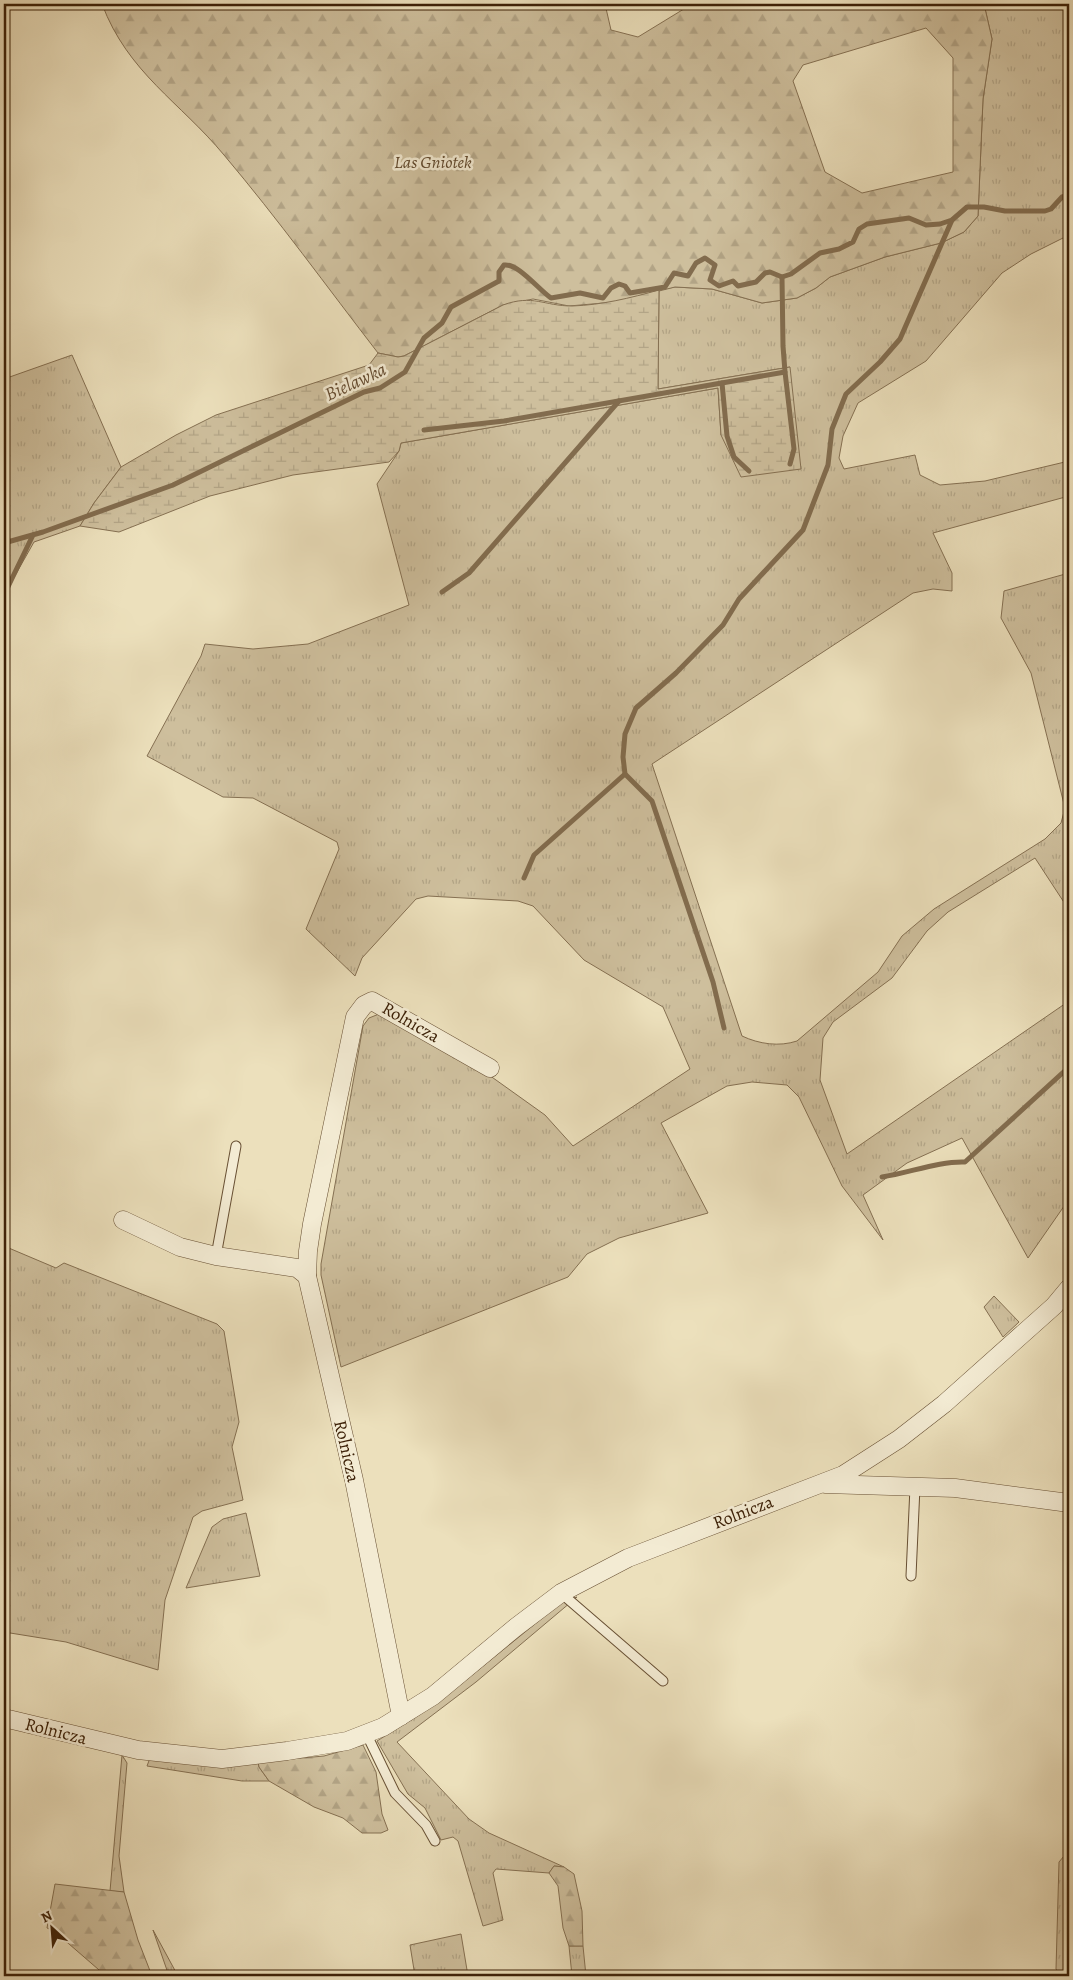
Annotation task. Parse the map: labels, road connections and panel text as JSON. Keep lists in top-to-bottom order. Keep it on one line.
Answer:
{"streets":{"street":["Rolnicza"]},"water":["Bielawka"],"parks":["Las Gniotek"],"north":"top left"}
